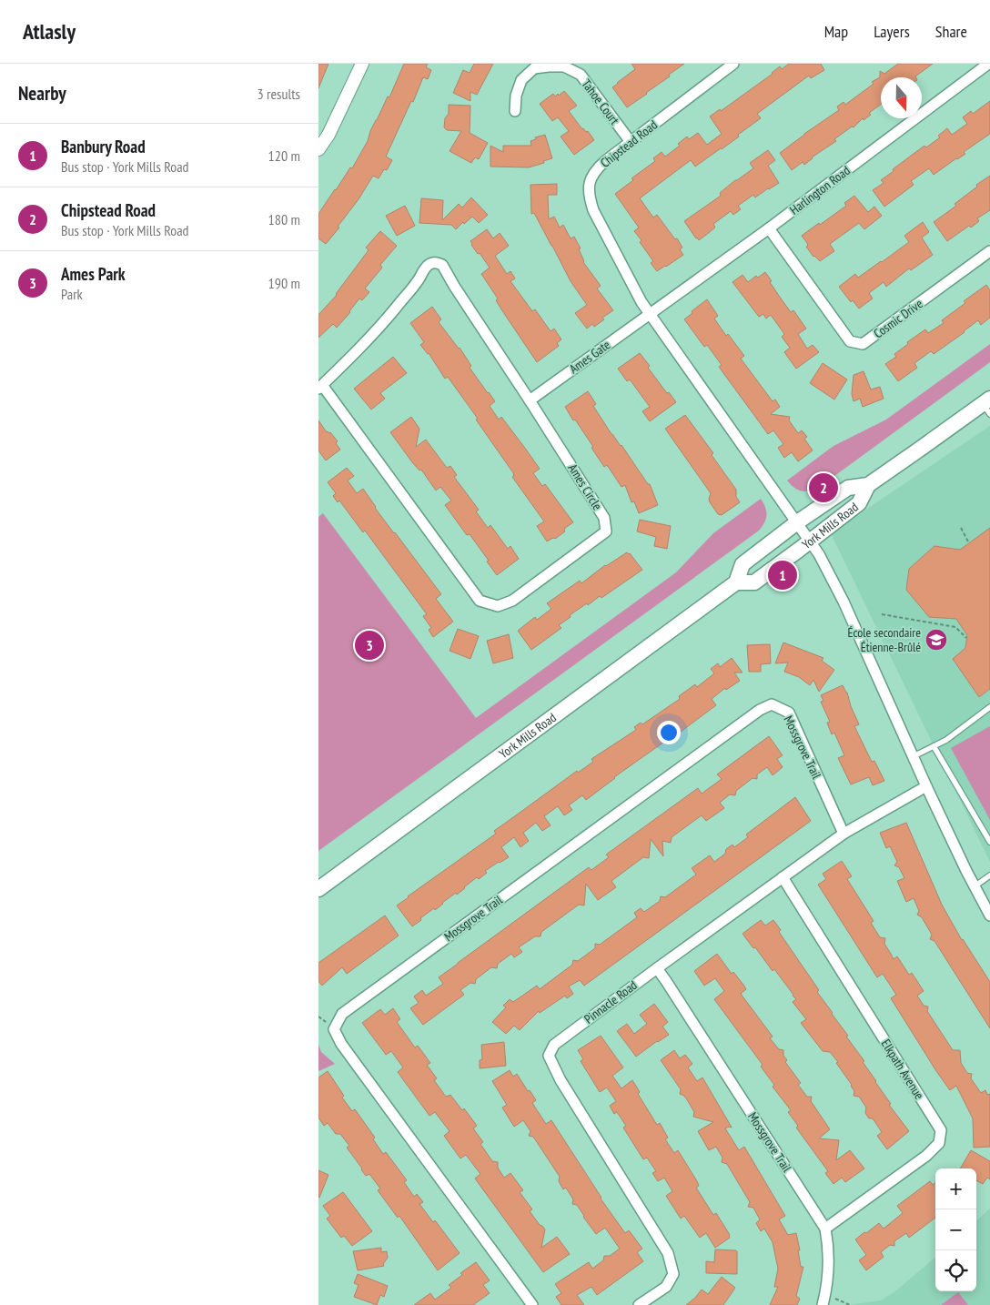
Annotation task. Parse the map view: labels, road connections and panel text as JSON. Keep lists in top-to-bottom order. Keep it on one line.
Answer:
{"streets":{"main road":["York Mills Road"],"street":["Tahoe Court","Chipstead Road","Harlington Road","Cosmic Drive","Ames Gate","Ames Circle","Mossgrove Trail","Pinnacle Road","Elkpath Avenue"]},"crossings":[["Tahoe Court","Chipstead Road"],["Chipstead Road","Harlington Road"],["Chipstead Road","Ames Gate"],["Chipstead Road","York Mills Road"],["Chipstead Road","Pinnacle Road"],["Harlington Road","Cosmic Drive"],["Harlington Road","Ames Gate"],["Ames Gate","Ames Circle"],["Mossgrove Trail","Pinnacle Road"],["Mossgrove Trail","Elkpath Avenue"],["Pinnacle Road","Elkpath Avenue"]],"places":{"school or university":["École secondaire Étienne-Brûlé"]},"north":"bottom","page":{"header":"Atlasly","nav":["Map","Layers","Share"],"heading":["Nearby","3 results"],"list":[{"mark":"1","name":"Banbury Road","note":"Bus stop · York Mills Road","value":"120 m"},{"mark":"2","name":"Chipstead Road","note":"Bus stop · York Mills Road","value":"180 m"},{"mark":"3","name":"Ames Park","note":"Park","value":"190 m"}],"pins":["2","1","3"],"map_buttons":["+","−"]}}
